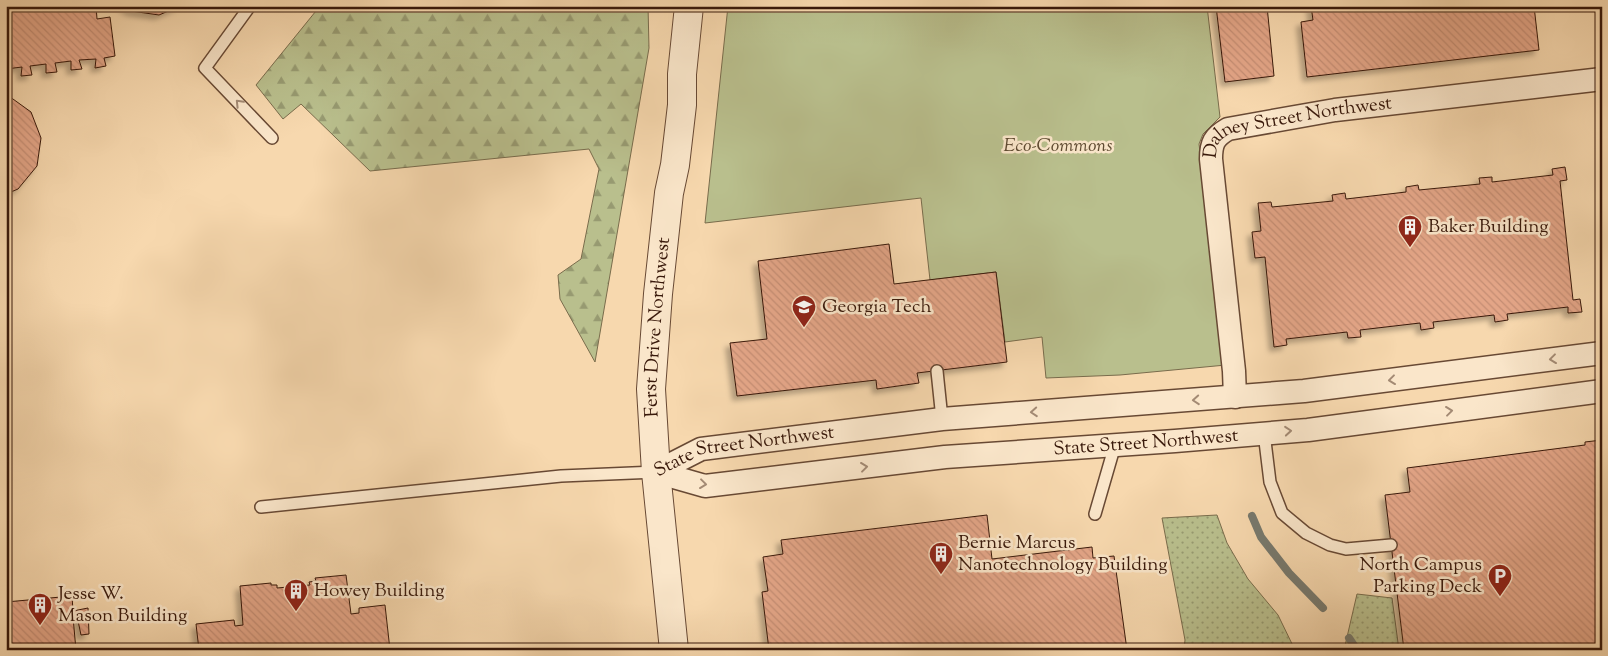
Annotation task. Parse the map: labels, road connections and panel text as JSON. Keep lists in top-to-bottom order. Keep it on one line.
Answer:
{"streets":{"street":["Dalney Street Northwest","Ferst Drive Northwest","State Street Northwest"]},"crossings":[["Dalney Street Northwest","State Street Northwest"],["Ferst Drive Northwest","State Street Northwest"]],"parks":["Eco-Commons"],"places":{"building":["Baker Building","Bernie Marcus Nanotechnology Building","Howey Building","Jesse W. Mason Building"],"school or university":["Georgia Tech"],"parking":["North Campus Parking Deck"]}}
